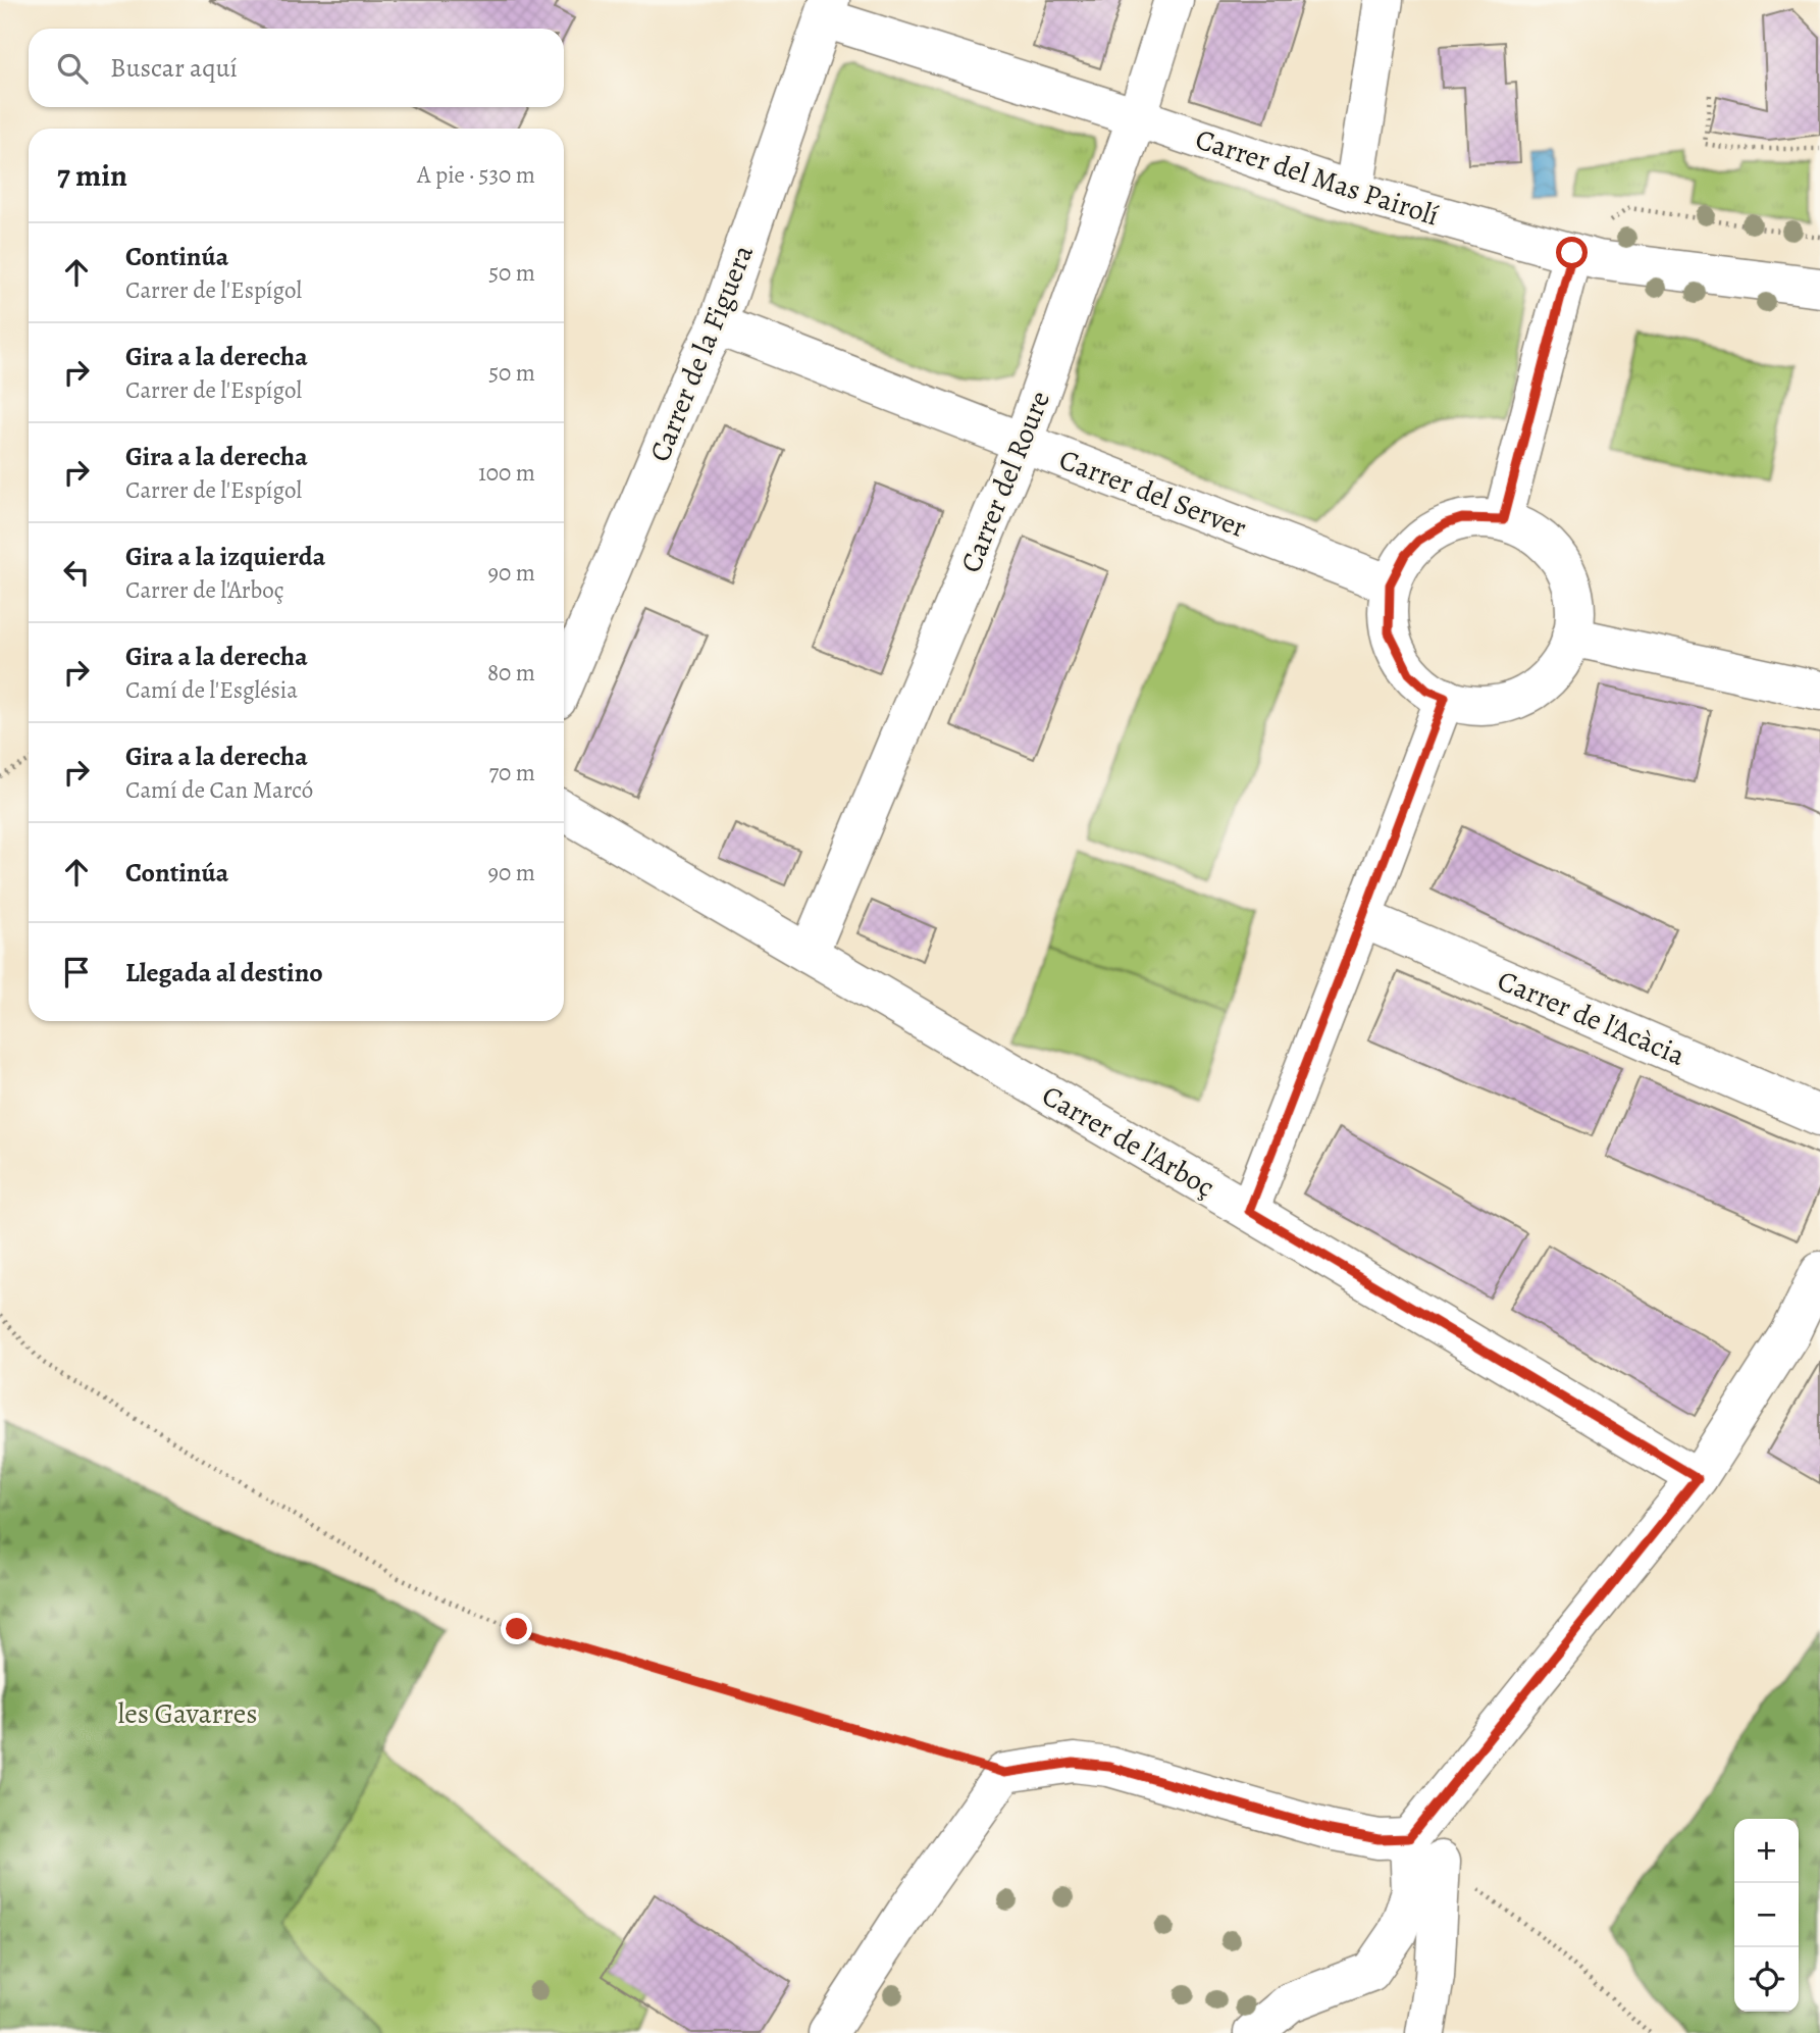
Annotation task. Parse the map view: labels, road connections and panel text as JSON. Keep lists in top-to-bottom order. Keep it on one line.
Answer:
{"streets":{"street":["Carrer del Mas Pairolí","Carrer de la Figuera","Carrer del Roure","Carrer del Server","Carrer de l'Acàcia","Carrer de l'Arboç"]},"crossings":[["Carrer del Mas Pairolí","Carrer de la Figuera"],["Carrer del Mas Pairolí","Carrer del Roure"],["Carrer de la Figuera","Carrer del Server"],["Carrer del Roure","Carrer del Server"],["Carrer del Roure","Carrer de l'Arboç"]],"parks":["les Gavarres"],"page":{"search":"Buscar aquí","heading":["7 min","A pie · 530 m"],"list":[["Continúa","Carrer de l'Espígol","50 m"],["Gira a la derecha","Carrer de l'Espígol","50 m"],["Gira a la derecha","Carrer de l'Espígol","100 m"],["Gira a la izquierda","Carrer de l'Arboç","90 m"],["Gira a la derecha","Camí de l'Església","80 m"],["Gira a la derecha","Camí de Can Marcó","70 m"],["Continúa","90 m"],"Llegada al destino"],"map_buttons":["+","−"]}}
